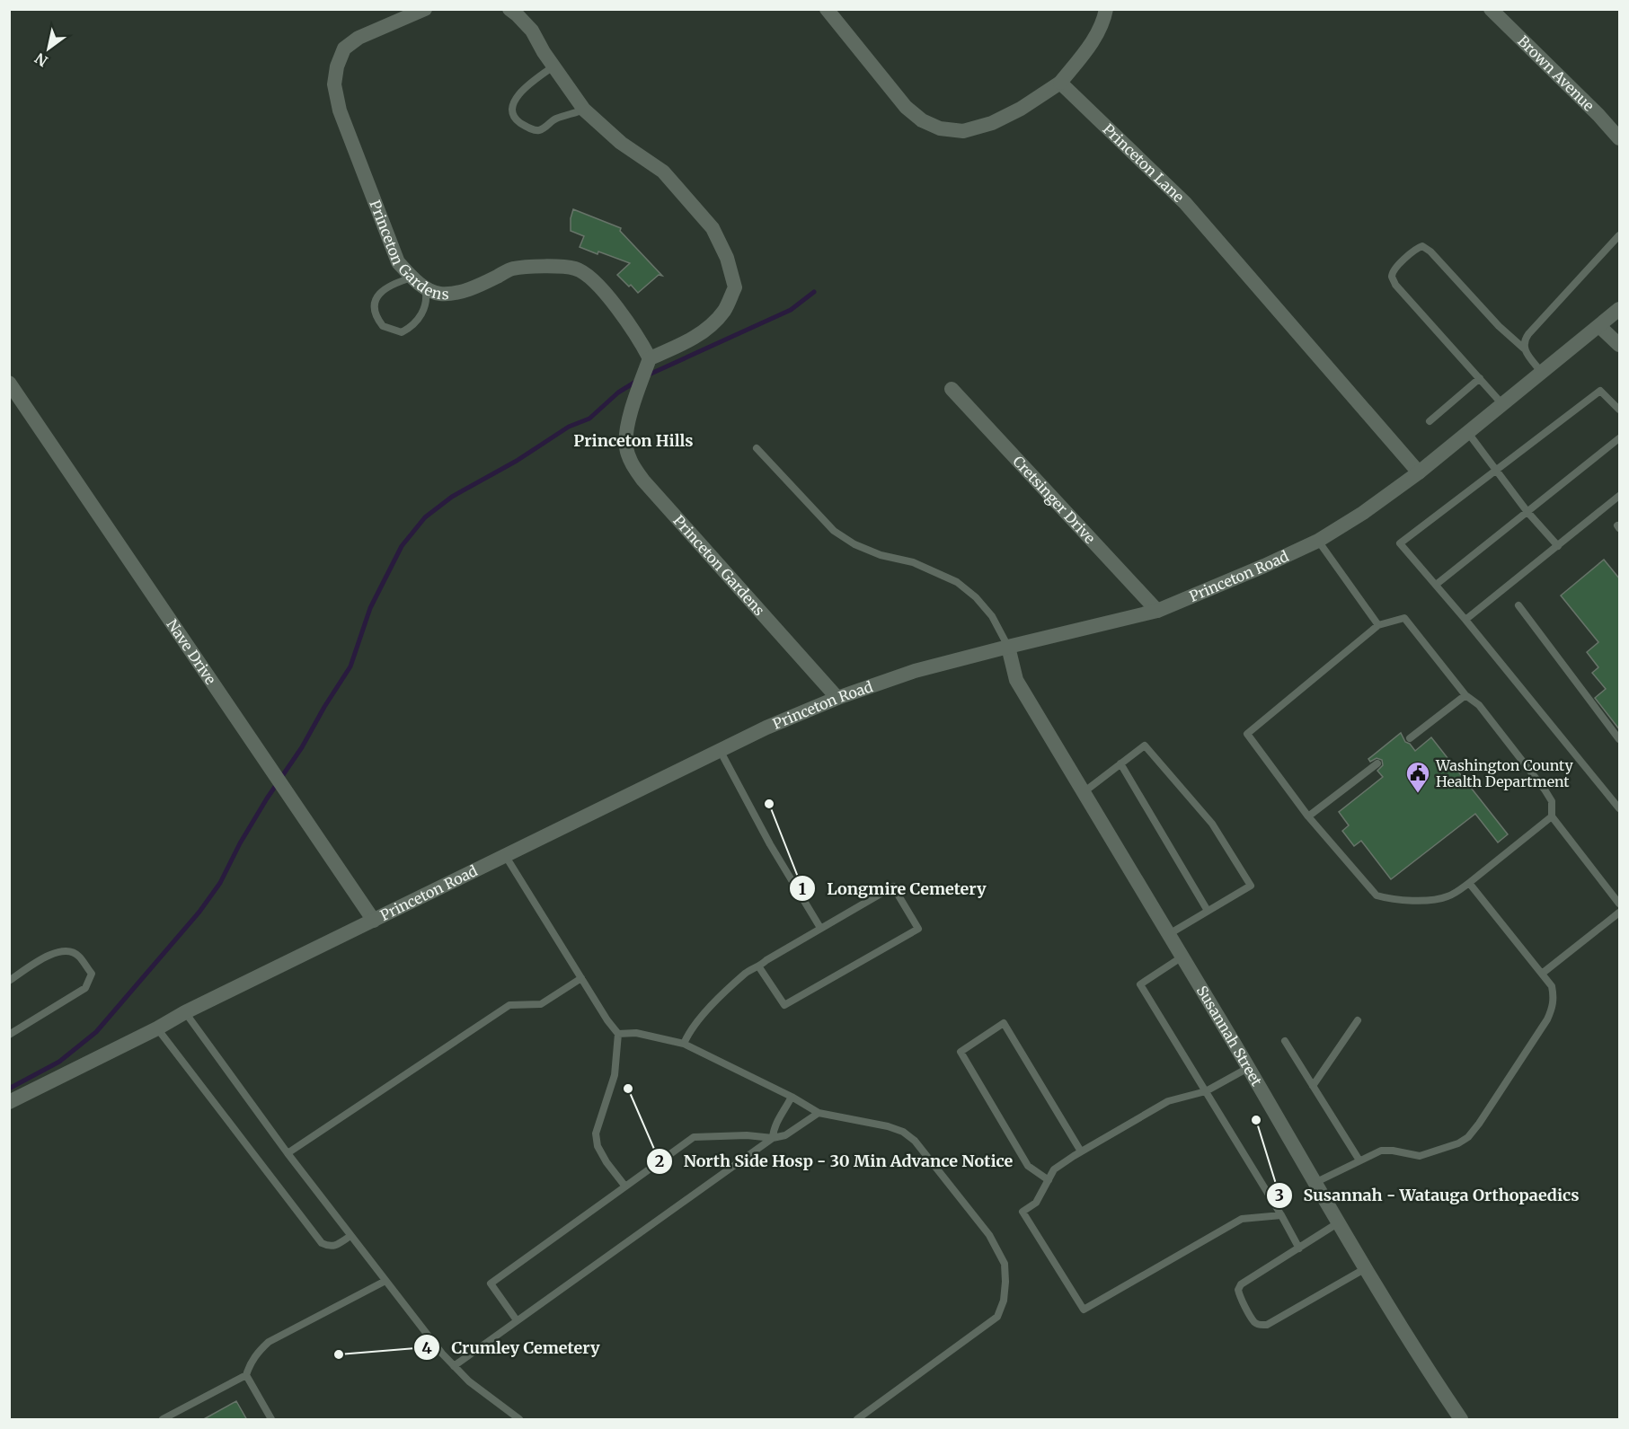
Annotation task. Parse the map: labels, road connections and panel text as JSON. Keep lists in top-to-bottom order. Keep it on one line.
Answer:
{"streets":{"street":["Brown Avenue","Princeton Lane","Princeton Gardens","Cretsinger Drive","Princeton Road","Nave Drive","Susannah Street"]},"crossings":[["Princeton Lane","Princeton Road"],["Princeton Gardens","Princeton Road"],["Cretsinger Drive","Princeton Road"],["Princeton Road","Nave Drive"],["Princeton Road","Susannah Street"]],"districts":["Princeton Hills"],"places":{"public building":["Washington County Health Department"],"other":["Longmire Cemetery","North Side Hosp - 30 Min Advance Notice","Susannah - Watauga Orthopaedics","Crumley Cemetery"]},"north":"bottom left"}
